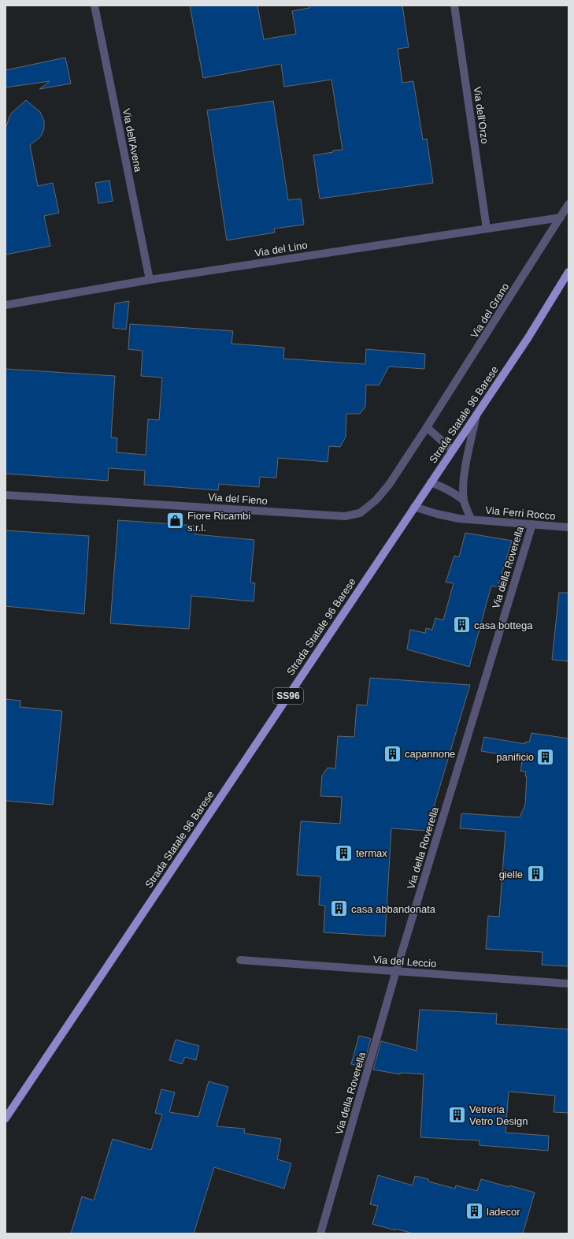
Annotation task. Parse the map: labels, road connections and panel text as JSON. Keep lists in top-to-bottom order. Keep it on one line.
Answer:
{"streets":{"main road":["Strada Statale 96 Barese","SS96"],"street":["Via dell'Orzo","Via dell'Avena","Via del Lino","Via del Grano","Via del Fieno","Via Ferri Rocco","Via della Roverella","Via del Leccio"]},"crossings":[["Via dell'Orzo","Via del Lino"],["Via dell'Avena","Via del Lino"],["Via del Lino","Via del Grano"],["Via del Grano","Via del Fieno"],["Strada Statale 96 Barese","Via Ferri Rocco"],["Via Ferri Rocco","Via della Roverella"],["Via della Roverella","Via del Leccio"]],"places":{"shop":["Fiore Ricambi s.r.l."],"building":["casa bottega","capannone","panificio","termax","gielle","casa abbandonata","Vetreria Vetro Design","ladecor"]}}
